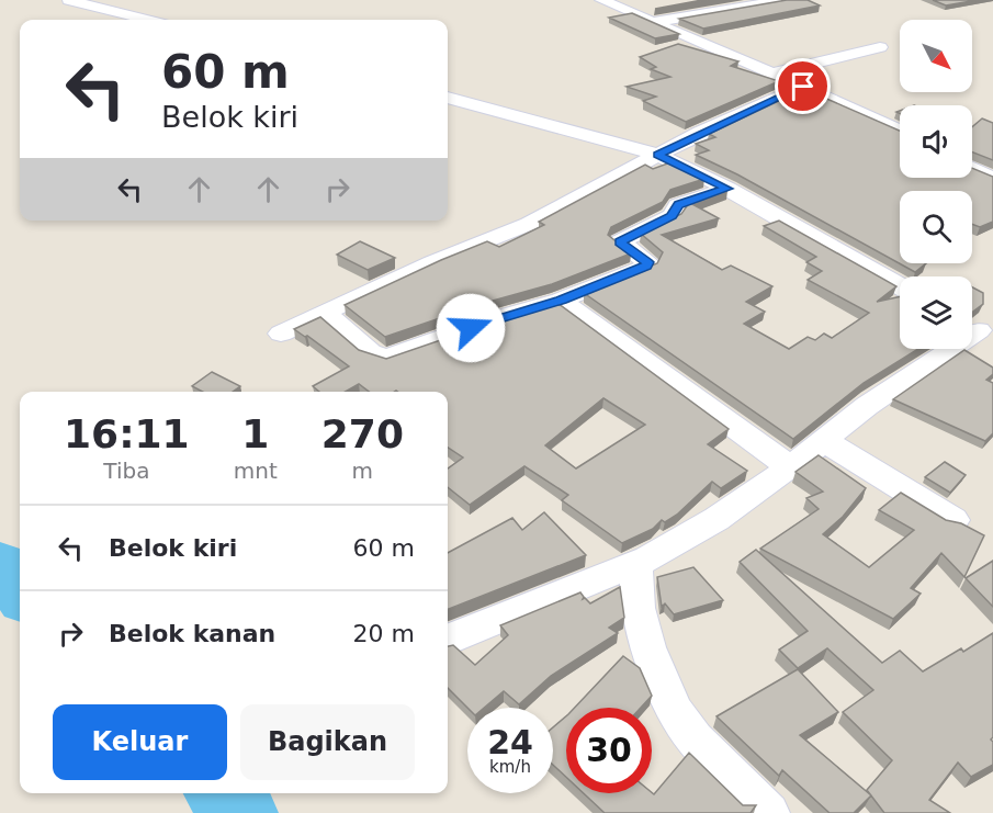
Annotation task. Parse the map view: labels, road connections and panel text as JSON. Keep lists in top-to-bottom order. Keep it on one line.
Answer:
{"north":"bottom right","page":{"turn":["60 m","Belok kiri"],"eta":["16:11","Tiba","1","mnt","270","m"],"list":[{"name":"Belok kiri","value":"60 m"},{"name":"Belok kanan","value":"20 m"}],"buttons":["Keluar","Bagikan"],"speed":"24 km/h","limit":"30"}}
